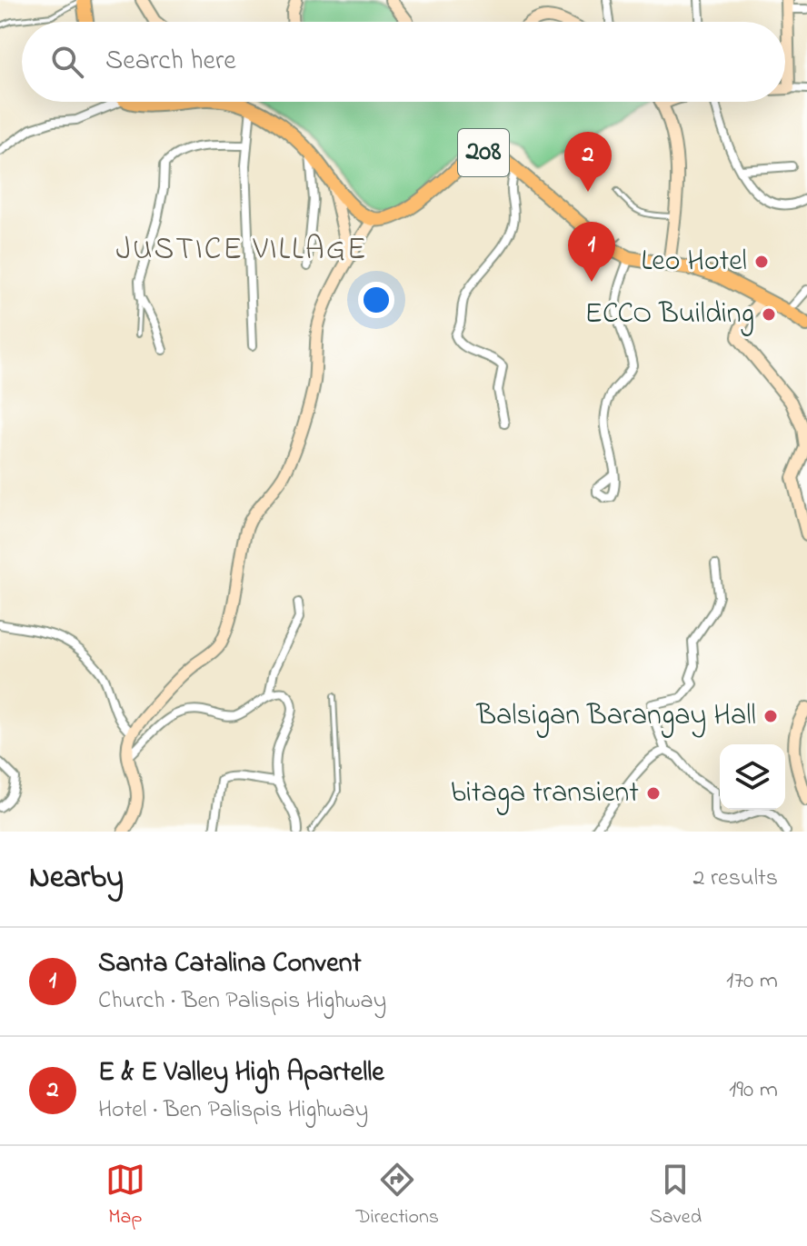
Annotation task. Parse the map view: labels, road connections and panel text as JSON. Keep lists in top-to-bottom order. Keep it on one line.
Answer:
{"streets":{"main road":["208"]},"districts":["JUSTICE VILLAGE"],"places":["Leo Hotel","ECCO Building","Balsigan Barangay Hall","bitaga transient"],"page":{"search":"Search here","pins":["2","1"],"heading":["Nearby","2 results"],"list":[{"mark":"1","name":"Santa Catalina Convent","note":"Church · Ben Palispis Highway","value":"170 m"},{"mark":"2","name":"E & E Valley High Apartelle","note":"Hotel · Ben Palispis Highway","value":"190 m"}],"nav":["Map","Directions","Saved"]}}
